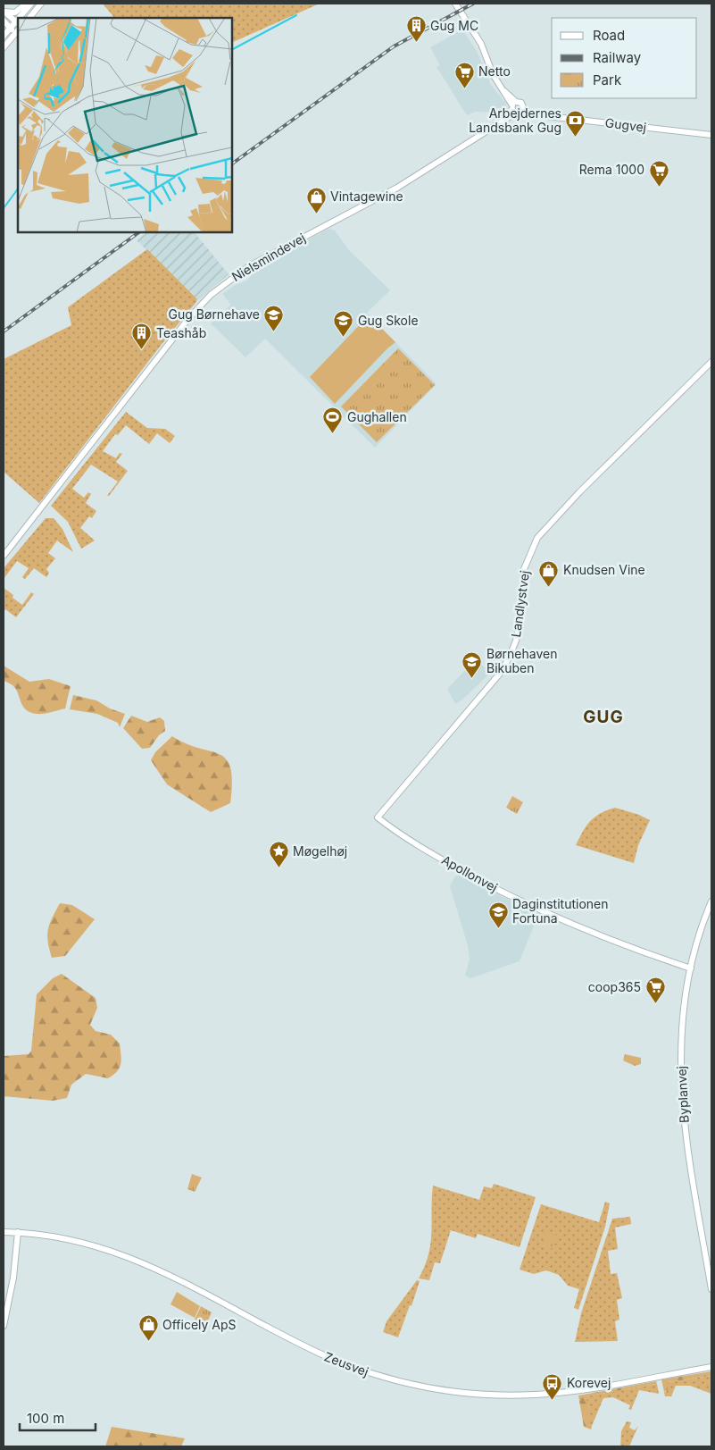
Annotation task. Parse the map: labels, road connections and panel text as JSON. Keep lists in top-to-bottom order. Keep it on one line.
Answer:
{"streets":{"street":["Gugvej","Nielsmindevej","Landlystvej","Apollonvej","Byplanvej","Zeusvej"]},"crossings":[["Gugvej","Nielsmindevej"],["Landlystvej","Apollonvej"],["Apollonvej","Byplanvej"]],"districts":["GUG"],"places":{"building":["Gug MC","Teashåb"],"supermarket":["Netto","Rema 1000","coop365"],"bank":["Arbejdernes Landsbank Gug"],"shop":["Vintagewine","Knudsen Vine","Officely ApS"],"school or university":["Gug Børnehave","Gug Skole","Børnehaven Bikuben","Daginstitutionen Fortuna"],"sports":["Gughallen"],"place":["Møgelhøj"],"bus stop":["Korevej"]},"legend":["Road","Railway","Park"],"scale_bar":"100 m"}
